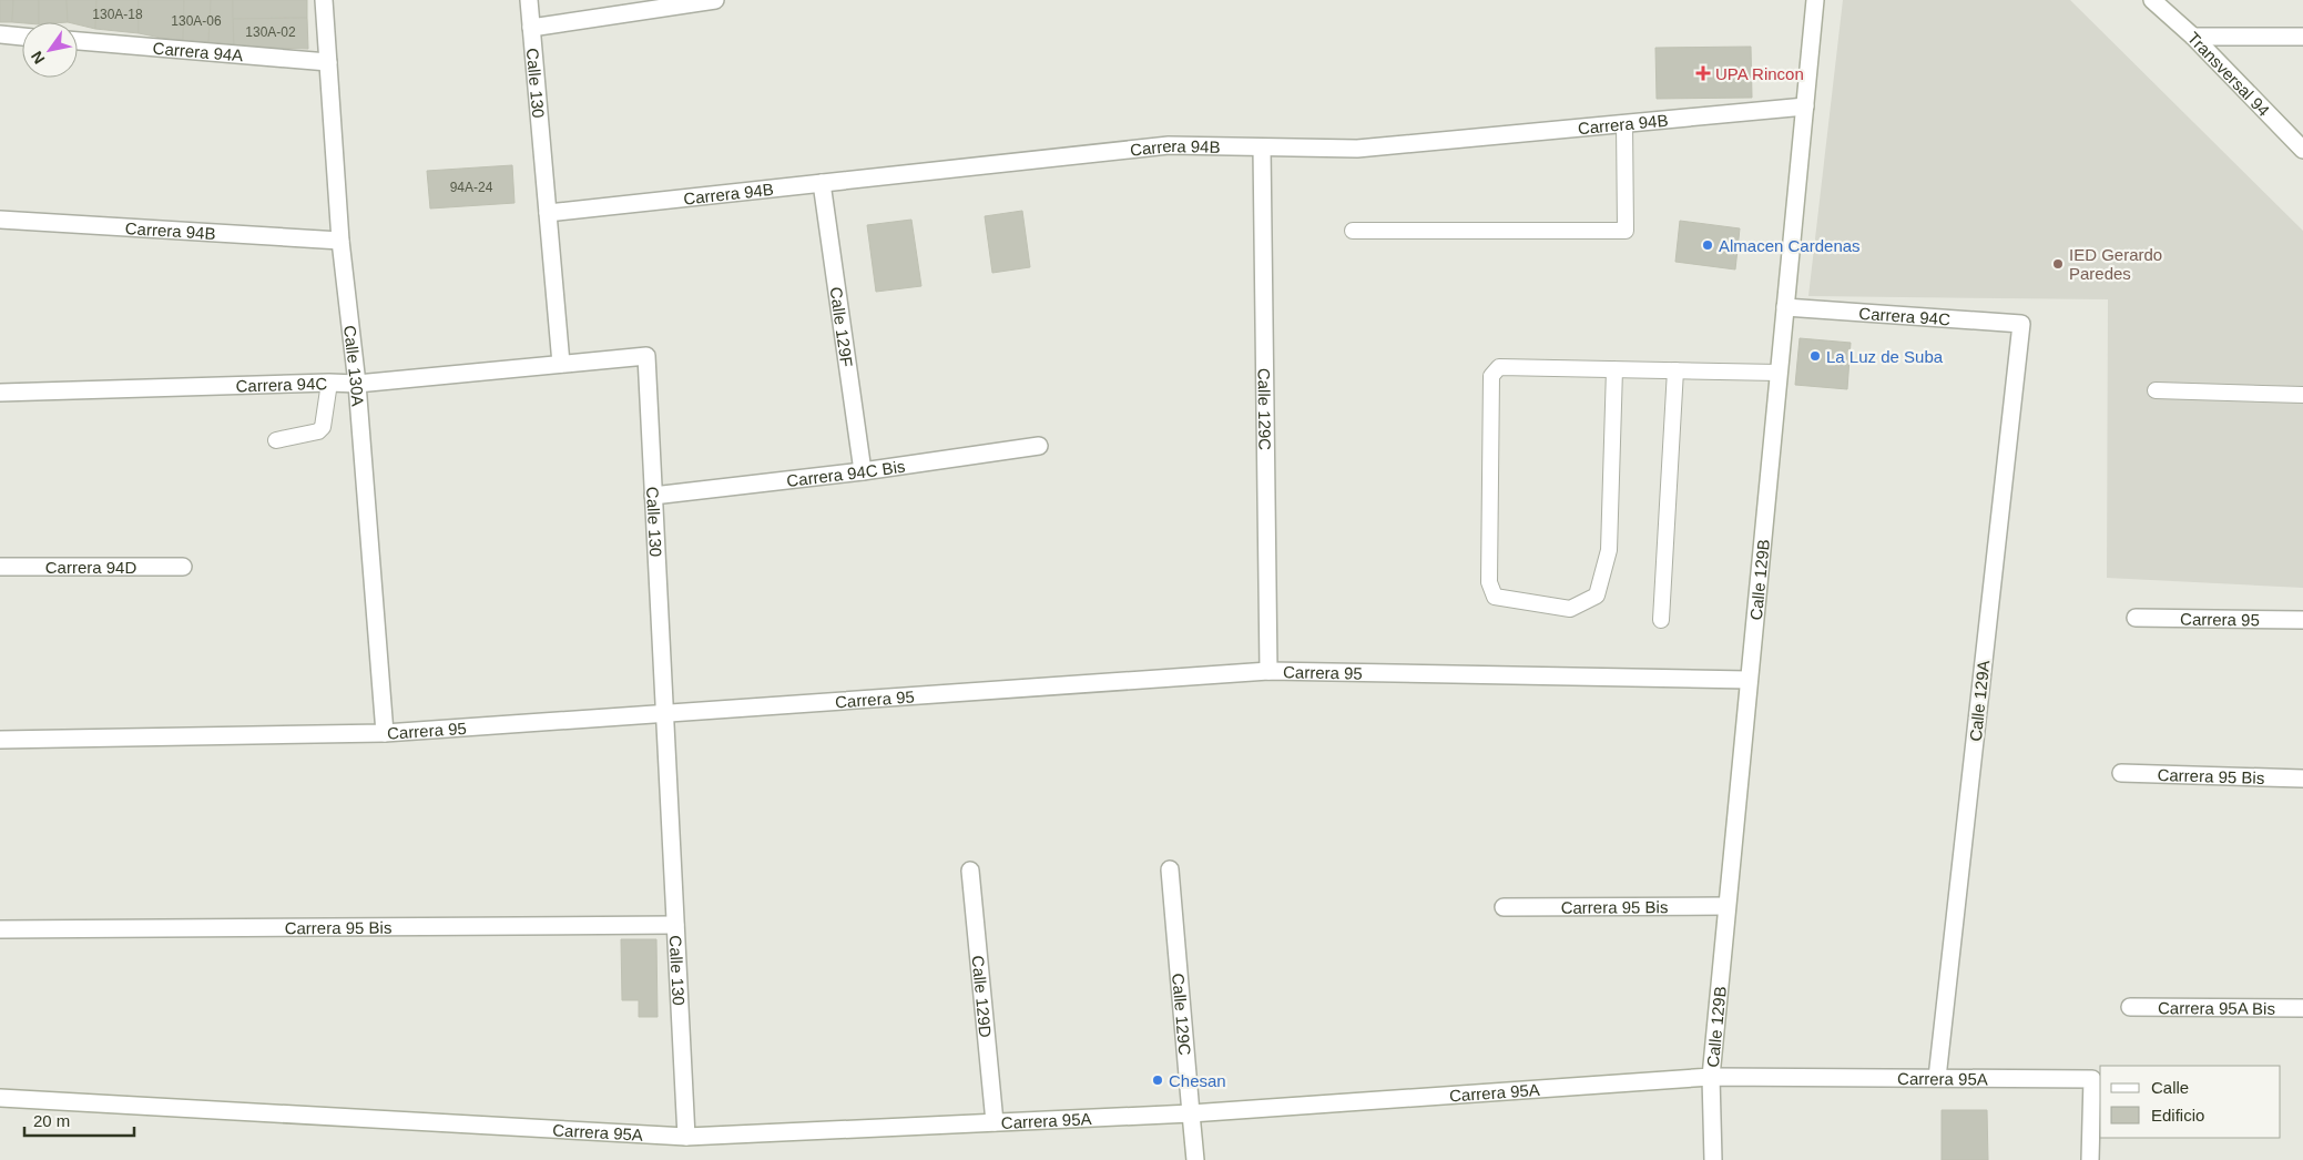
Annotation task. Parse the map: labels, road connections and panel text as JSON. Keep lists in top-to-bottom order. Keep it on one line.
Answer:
{"streets":{"street":["Carrera 94A","Transversal 94","Calle 130","Carrera 94B","Carrera 94C","Calle 129F","Calle 130A","Calle 129C","Carrera 94C Bis","Carrera 94D","Calle 129B","Carrera 95","Calle 129A","Carrera 95 Bis","Calle 129D","Carrera 95A Bis","Carrera 95A"]},"crossings":[["Carrera 94A","Calle 130A"],["Calle 130","Carrera 94B"],["Calle 130","Carrera 94C"],["Calle 130","Carrera 94C Bis"],["Calle 130","Carrera 95"],["Calle 130","Carrera 95 Bis"],["Calle 130","Carrera 95A"],["Carrera 94B","Calle 129F"],["Carrera 94B","Calle 130A"],["Carrera 94B","Calle 129C"],["Carrera 94B","Calle 129B"],["Carrera 94C","Calle 130A"],["Carrera 94C","Calle 129B"],["Carrera 94C","Calle 129A"],["Calle 129F","Carrera 94C Bis"],["Calle 130A","Carrera 95"],["Calle 129C","Carrera 95"],["Calle 129C","Carrera 95A"],["Calle 129B","Carrera 95"],["Calle 129B","Carrera 95 Bis"],["Calle 129B","Carrera 95A"],["Calle 129A","Carrera 95A"],["Calle 129D","Carrera 95A"]],"places":{"health":["UPA Rincon"],"other":["Almacen Cardenas","IED Gerardo Paredes","La Luz de Suba","Chesan"]},"house_numbers":["130A-18","130A-06","130A-02","94A-24"],"legend":["Calle","Edificio"],"scale_bar":"20 m","north":"bottom left"}
